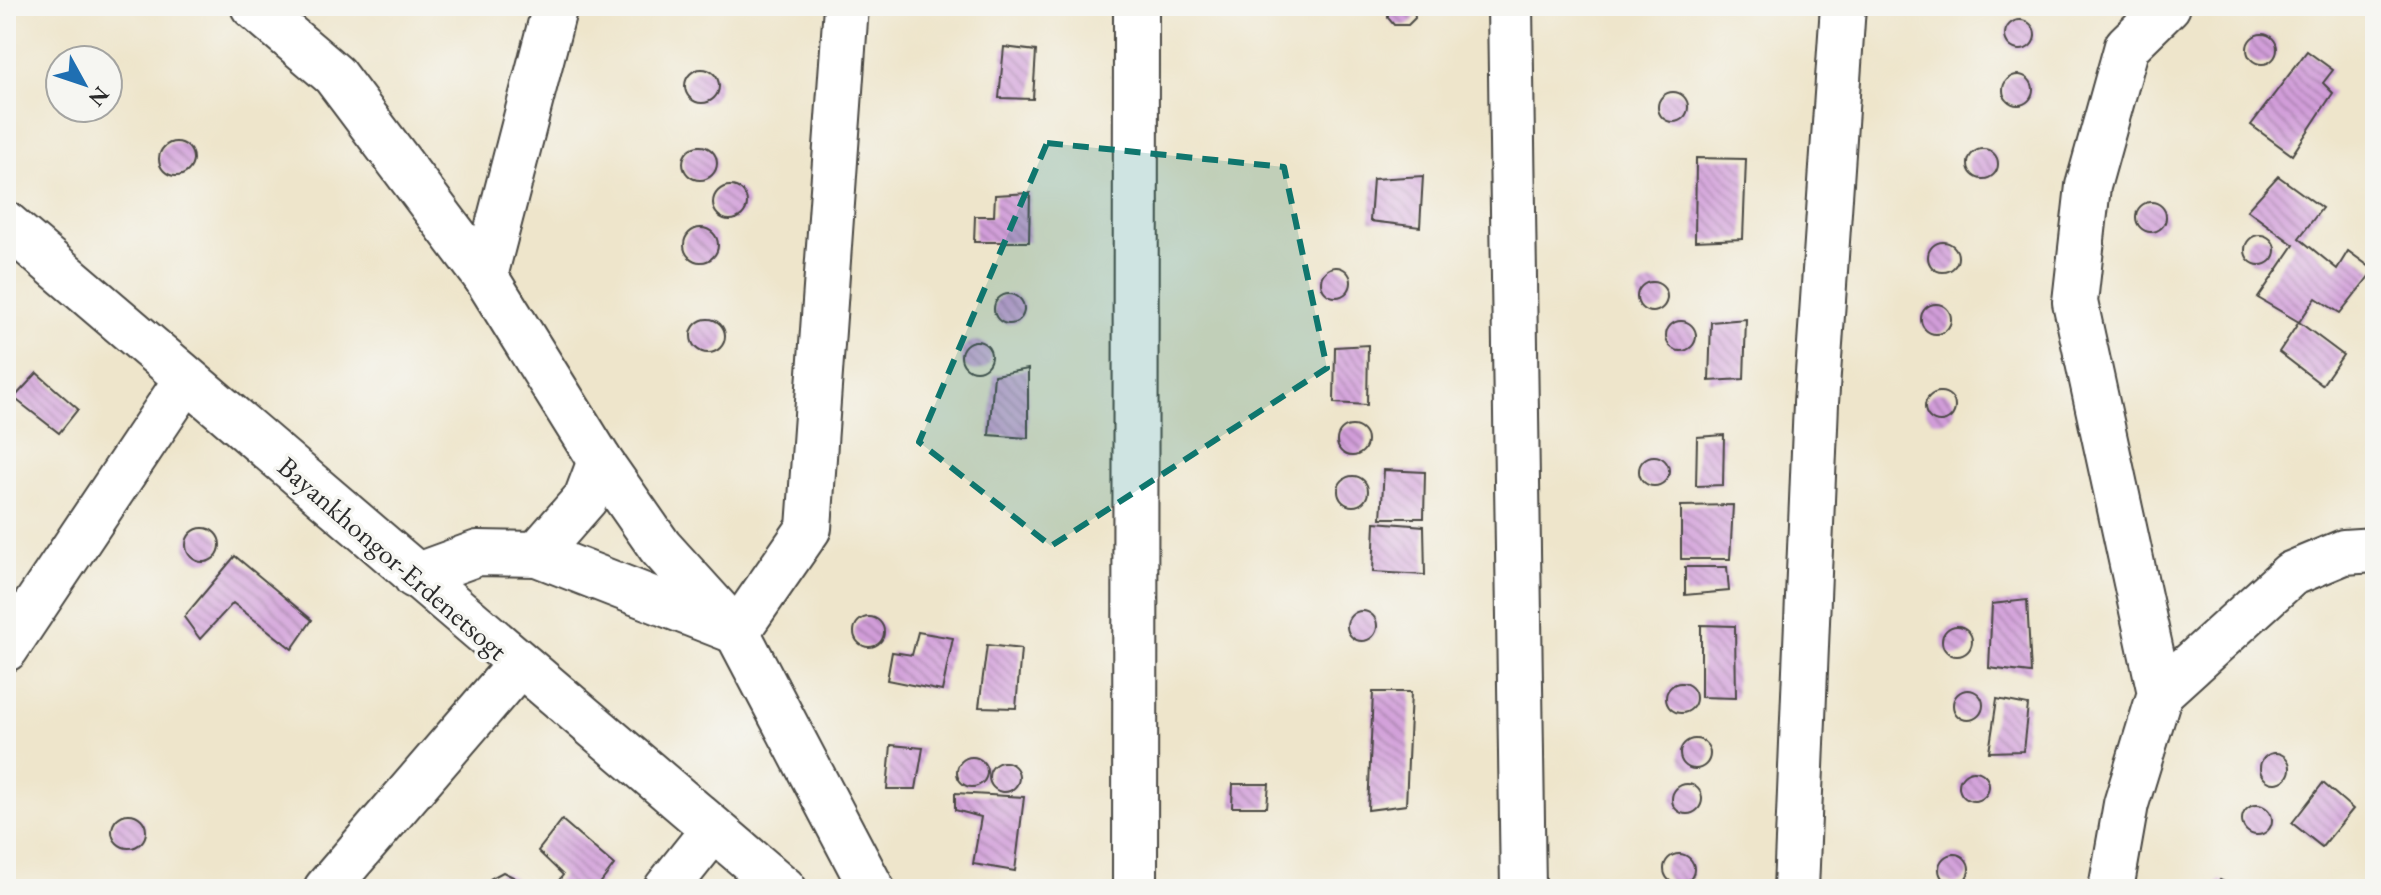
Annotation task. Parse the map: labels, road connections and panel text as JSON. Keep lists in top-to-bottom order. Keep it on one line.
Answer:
{"streets":{"street":["Bayankhongor-Erdenetsogt"]},"north":"bottom right"}
